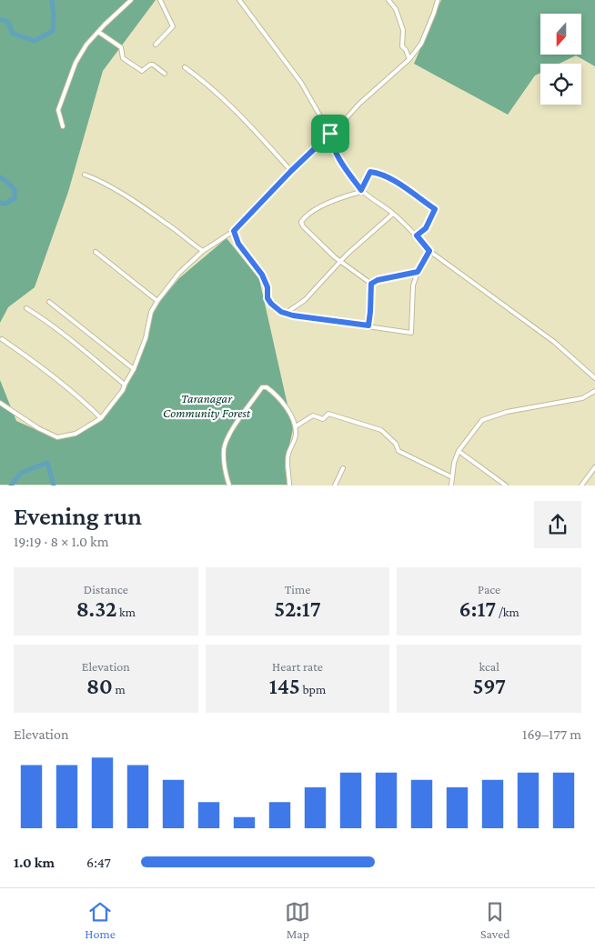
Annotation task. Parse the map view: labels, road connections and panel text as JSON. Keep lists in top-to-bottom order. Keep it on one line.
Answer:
{"parks":["Taranagar Community Forest"],"north":"bottom","page":{"heading":["Evening run","19:19 · 8 × 1.0 km"],"stats":[["Distance","8.32 km"],["Time","52:17"],["Pace","6:17 /km"],["Elevation","80 m"],["Heart rate","145 bpm"],["kcal","597"]],"chart":["Elevation","169–177 m"],"list":[{"name":"1.0 km","note":"6:47"}],"tabs":["Home","Map","Saved"]}}
